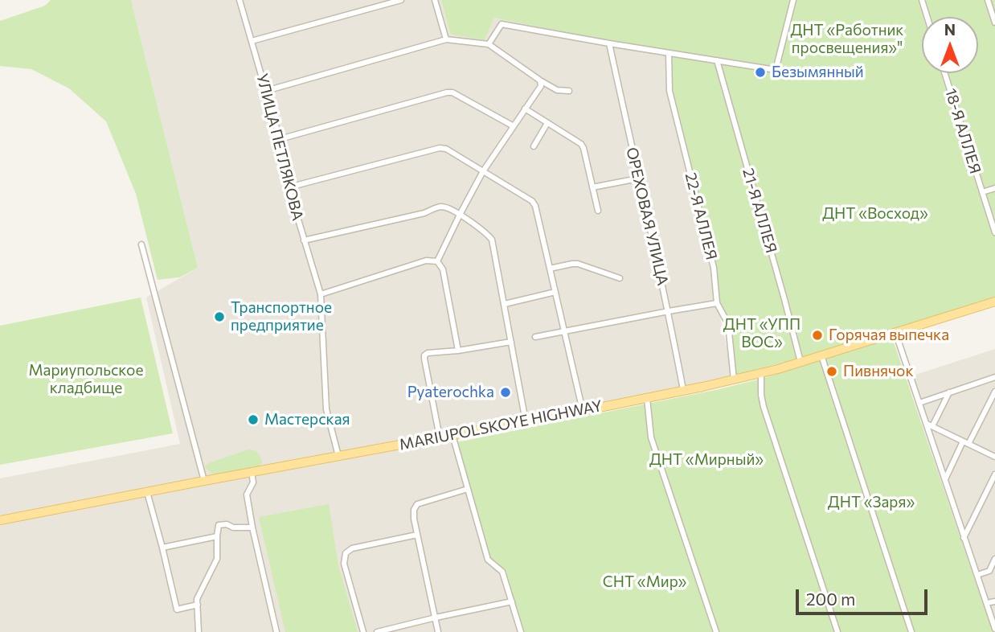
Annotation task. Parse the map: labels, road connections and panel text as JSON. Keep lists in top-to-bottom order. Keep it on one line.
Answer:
{"streets":{"main road":["MARIUPOLSKOYE HIGHWAY"],"street":["18-Я АЛЛЕЯ","УЛИЦА ПЕТЛЯКОВА","21-Я АЛЛЕЯ","ОРЕХОВАЯ УЛИЦА","22-Я АЛЛЕЯ"]},"crossings":[["УЛИЦА ПЕТЛЯКОВА","MARIUPOLSKOYE HIGHWAY"],["21-Я АЛЛЕЯ","MARIUPOLSKOYE HIGHWAY"],["ОРЕХОВАЯ УЛИЦА","MARIUPOLSKOYE HIGHWAY"],["22-Я АЛЛЕЯ","MARIUPOLSKOYE HIGHWAY"]],"parks":["ДНТ «Работник просвещения»\"","ДНТ «Восход»","ДНТ «УПП ВОС»","Мариупольское кладбище","ДНТ «Мирный»","ДНТ «Заря»","СНТ «Мир»"],"places":["Безымянный","Транспортное предприятие","Горячая выпечка","Пивнячок","Pyaterochka","Мастерская"],"scale_bar":"200 m","north":"top"}
